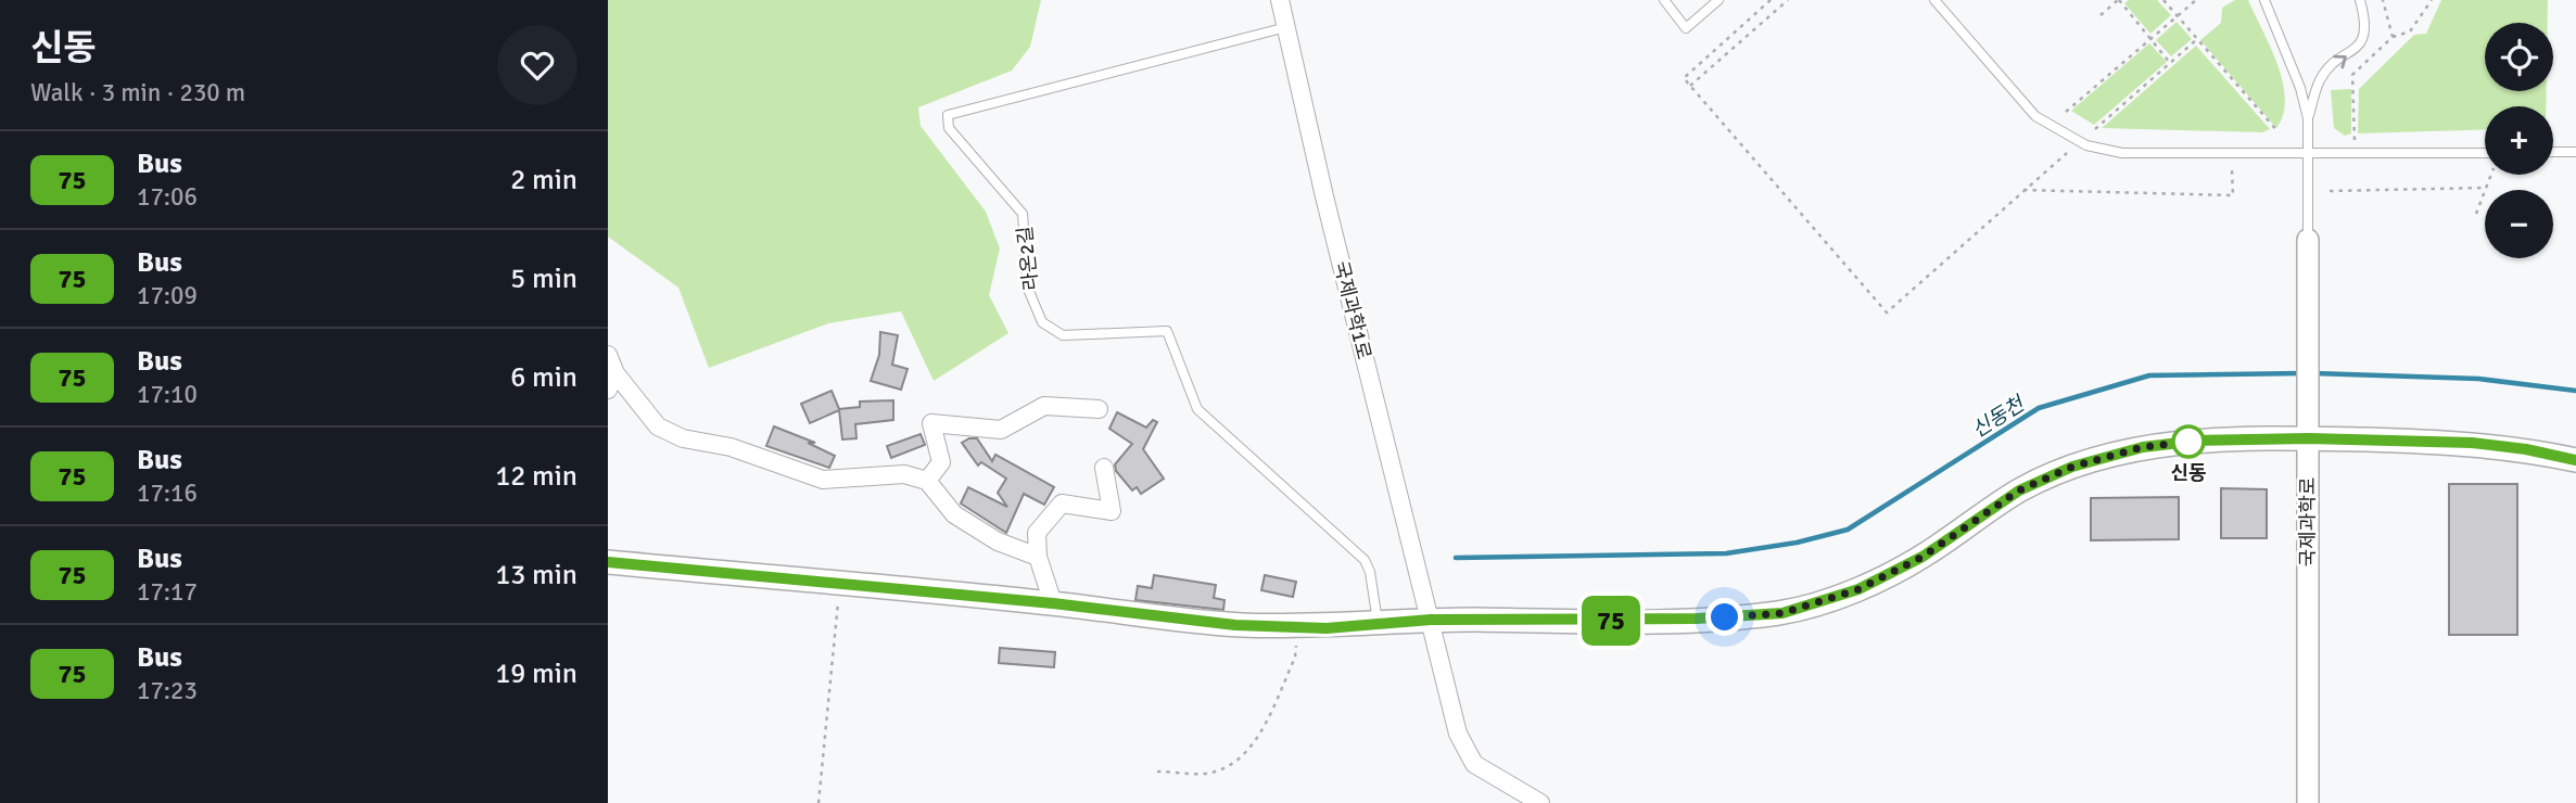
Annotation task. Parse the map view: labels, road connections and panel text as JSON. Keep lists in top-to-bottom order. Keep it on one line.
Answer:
{"streets":{"street":["국제과학1로","국제과학로"],"lane":["라온2길"]},"crossings":[["라온2길","국제과학1로"]],"water":["신동천"],"places":["신동"],"lines":["bus line 75"],"page":{"heading":["신동","Walk · 3 min · 230 m"],"on_map":"75","map_buttons":["+","−"],"list":[{"mark":"75","name":"Bus","note":"17:06","value":"2 min"},{"mark":"75","name":"Bus","note":"17:09","value":"5 min"},{"mark":"75","name":"Bus","note":"17:10","value":"6 min"},{"mark":"75","name":"Bus","note":"17:16","value":"12 min"},{"mark":"75","name":"Bus","note":"17:17","value":"13 min"},{"mark":"75","name":"Bus","note":"17:23","value":"19 min"}]}}
